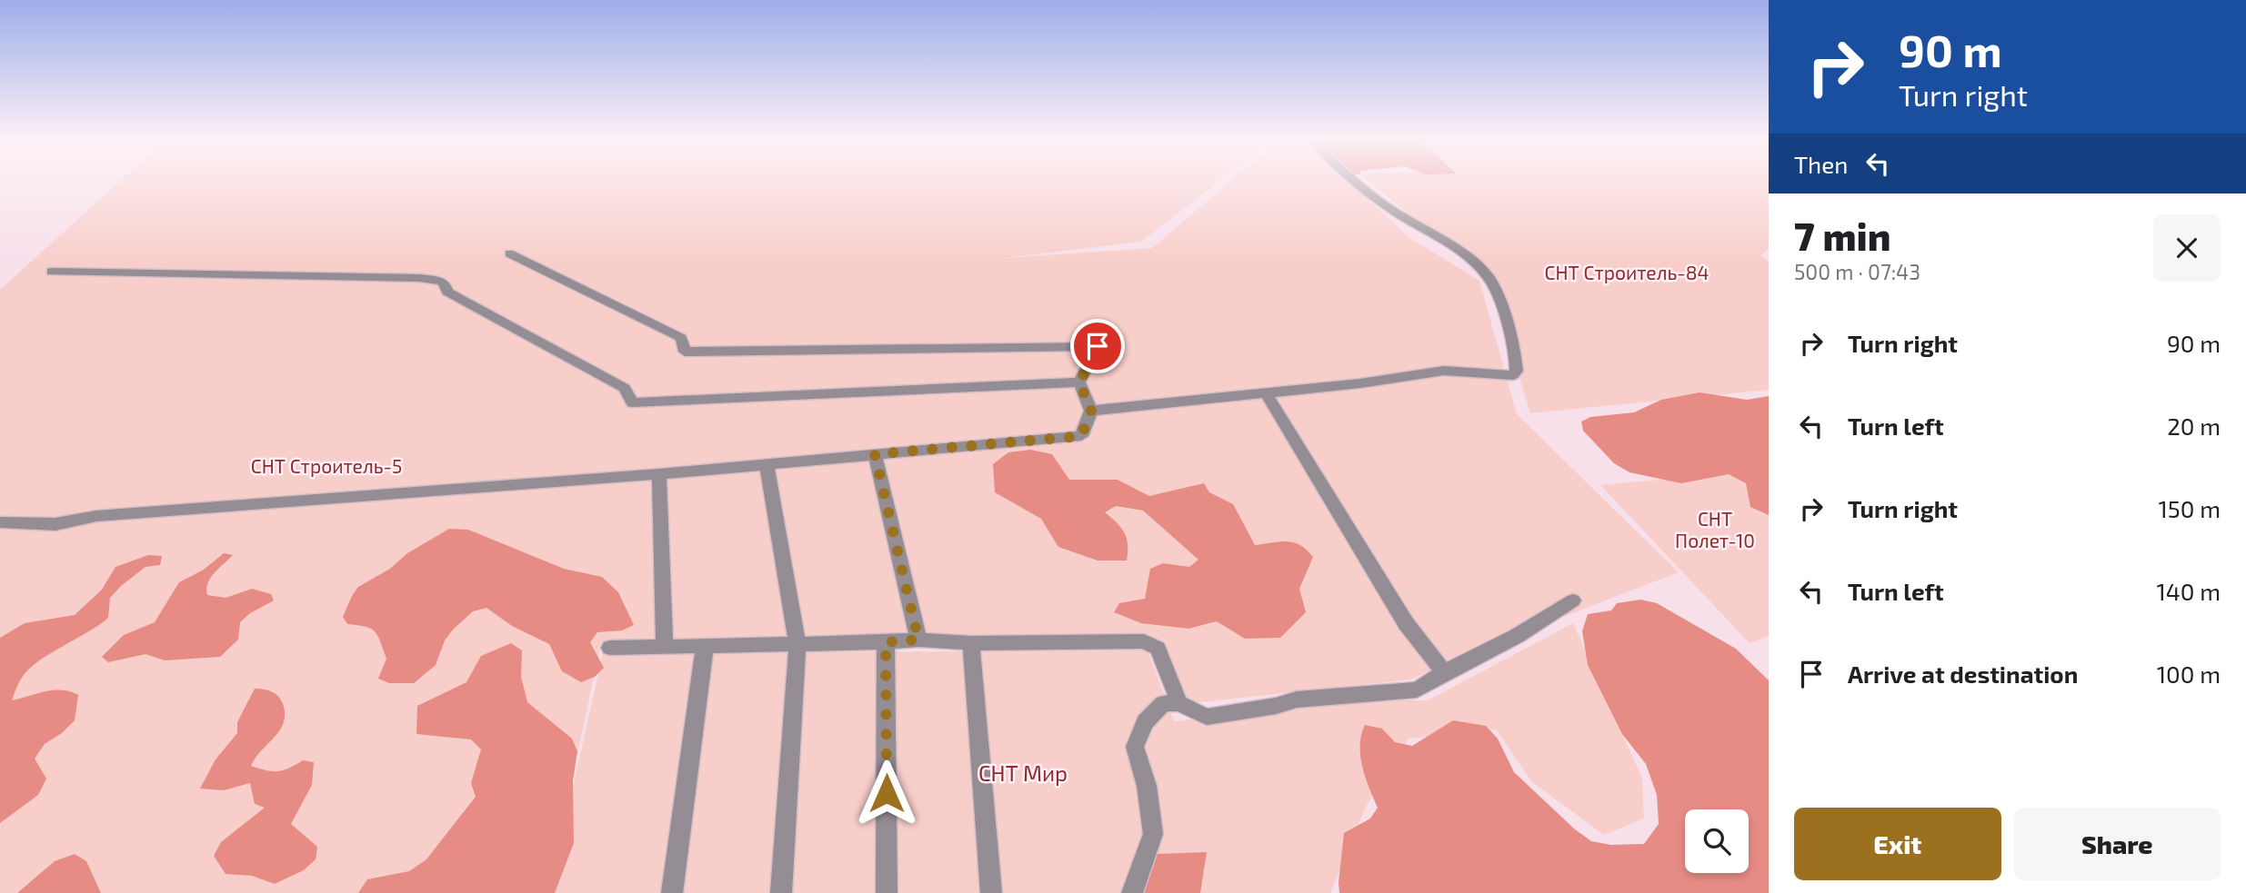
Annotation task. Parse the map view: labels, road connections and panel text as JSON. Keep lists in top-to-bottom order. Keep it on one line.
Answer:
{"parks":["СНТ Строитель-84","СНТ Строитель-5","СНТ Полет-10","СНТ Мир"],"page":{"turn":["90 m","Turn right"],"then":"Then","heading":["7 min","500 m · 07:43"],"list":[{"name":"Turn right","value":"90 m"},{"name":"Turn left","value":"20 m"},{"name":"Turn right","value":"150 m"},{"name":"Turn left","value":"140 m"},{"name":"Arrive at destination","value":"100 m"}],"buttons":["Exit","Share"]}}
